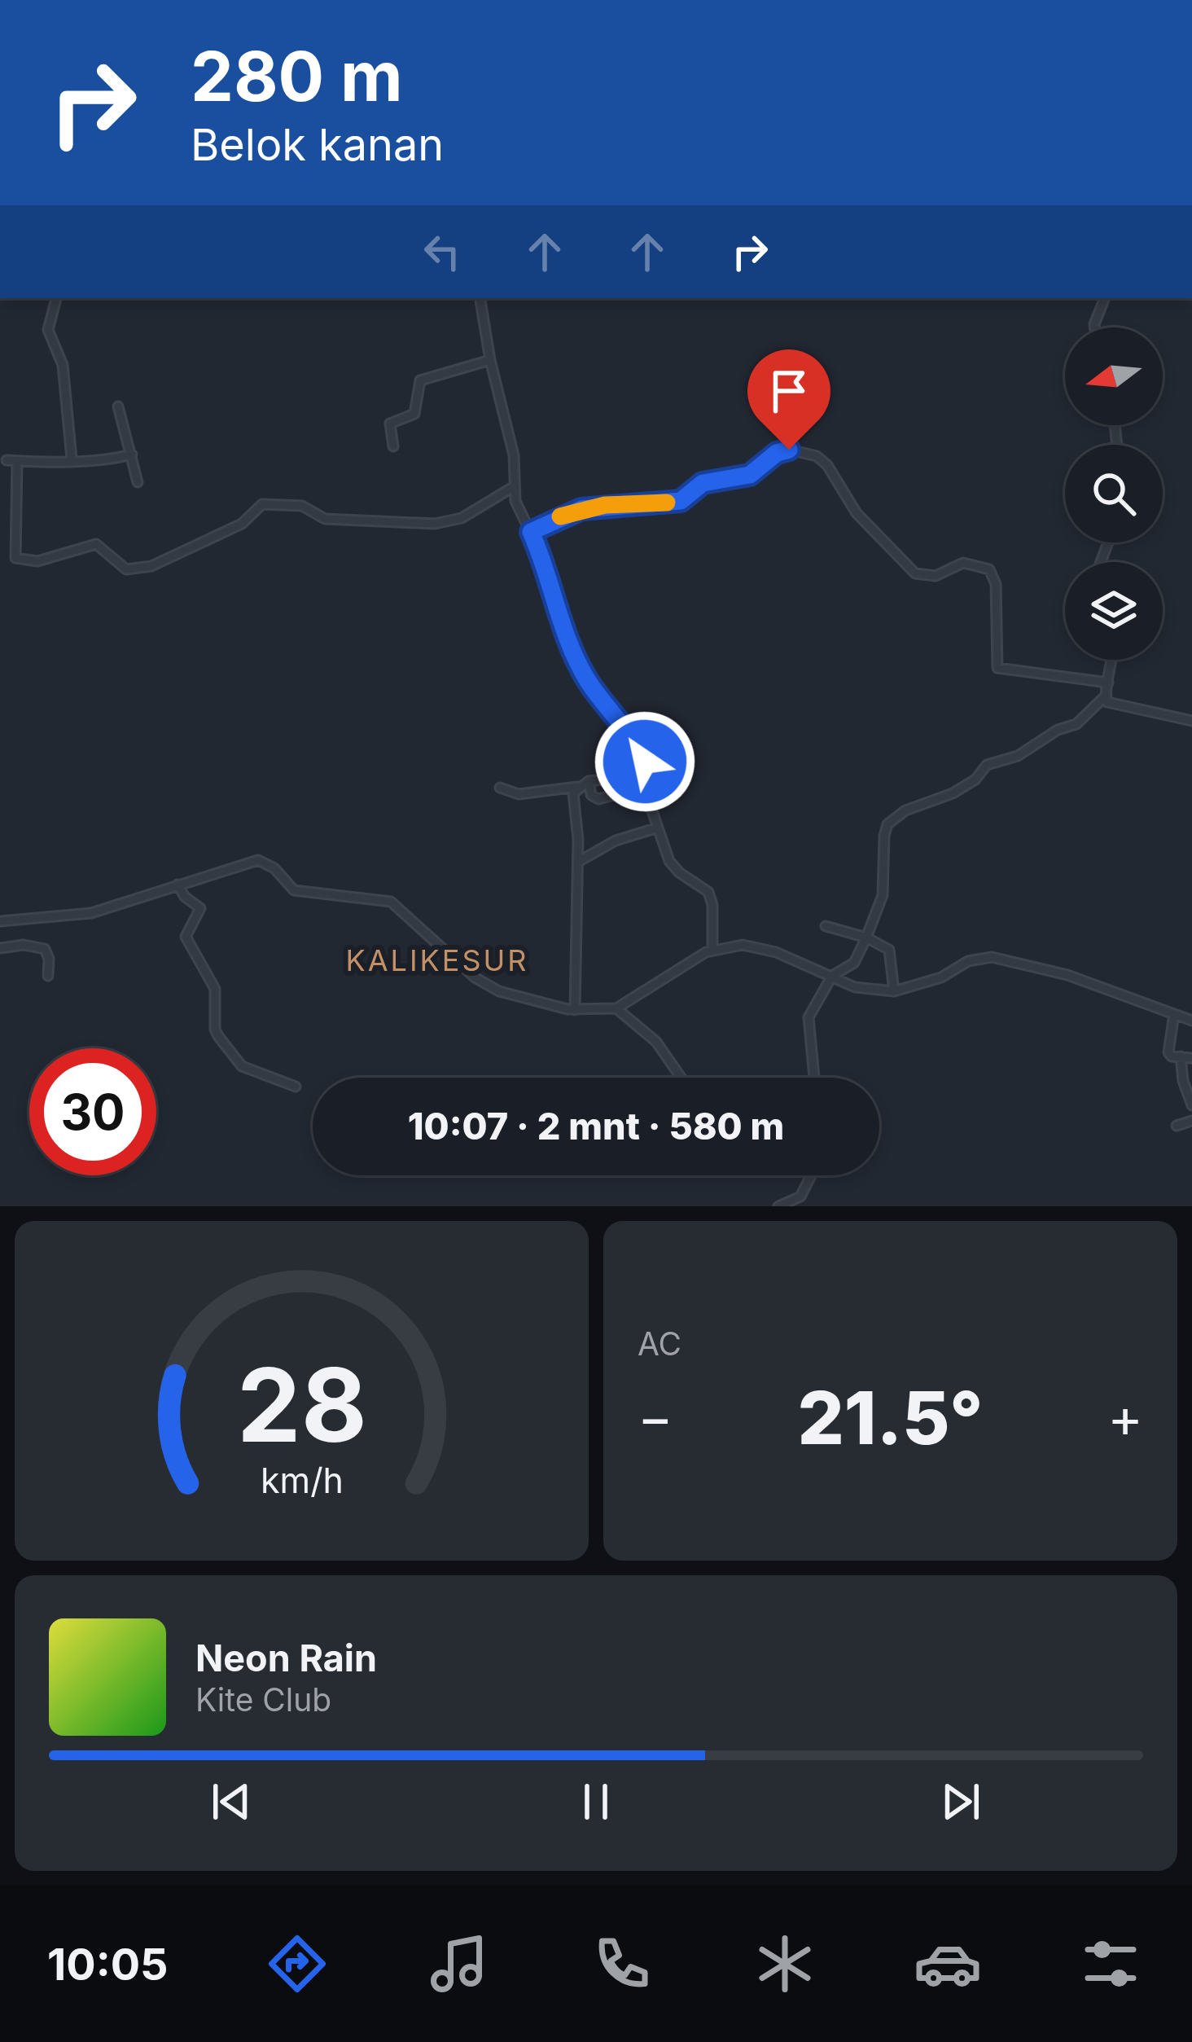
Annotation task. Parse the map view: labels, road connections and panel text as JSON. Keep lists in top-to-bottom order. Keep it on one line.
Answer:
{"districts":["KALIKESUR"],"north":"left","page":{"turn":["280 m","Belok kanan"],"limit":"30","trip":"10:07 · 2 mnt · 580 m","tile":"AC","heat":["−","21.5°","+"],"song":["Neon Rain","Kite Club"],"tabs":"10:05","gauge":["28","km/h"]}}
